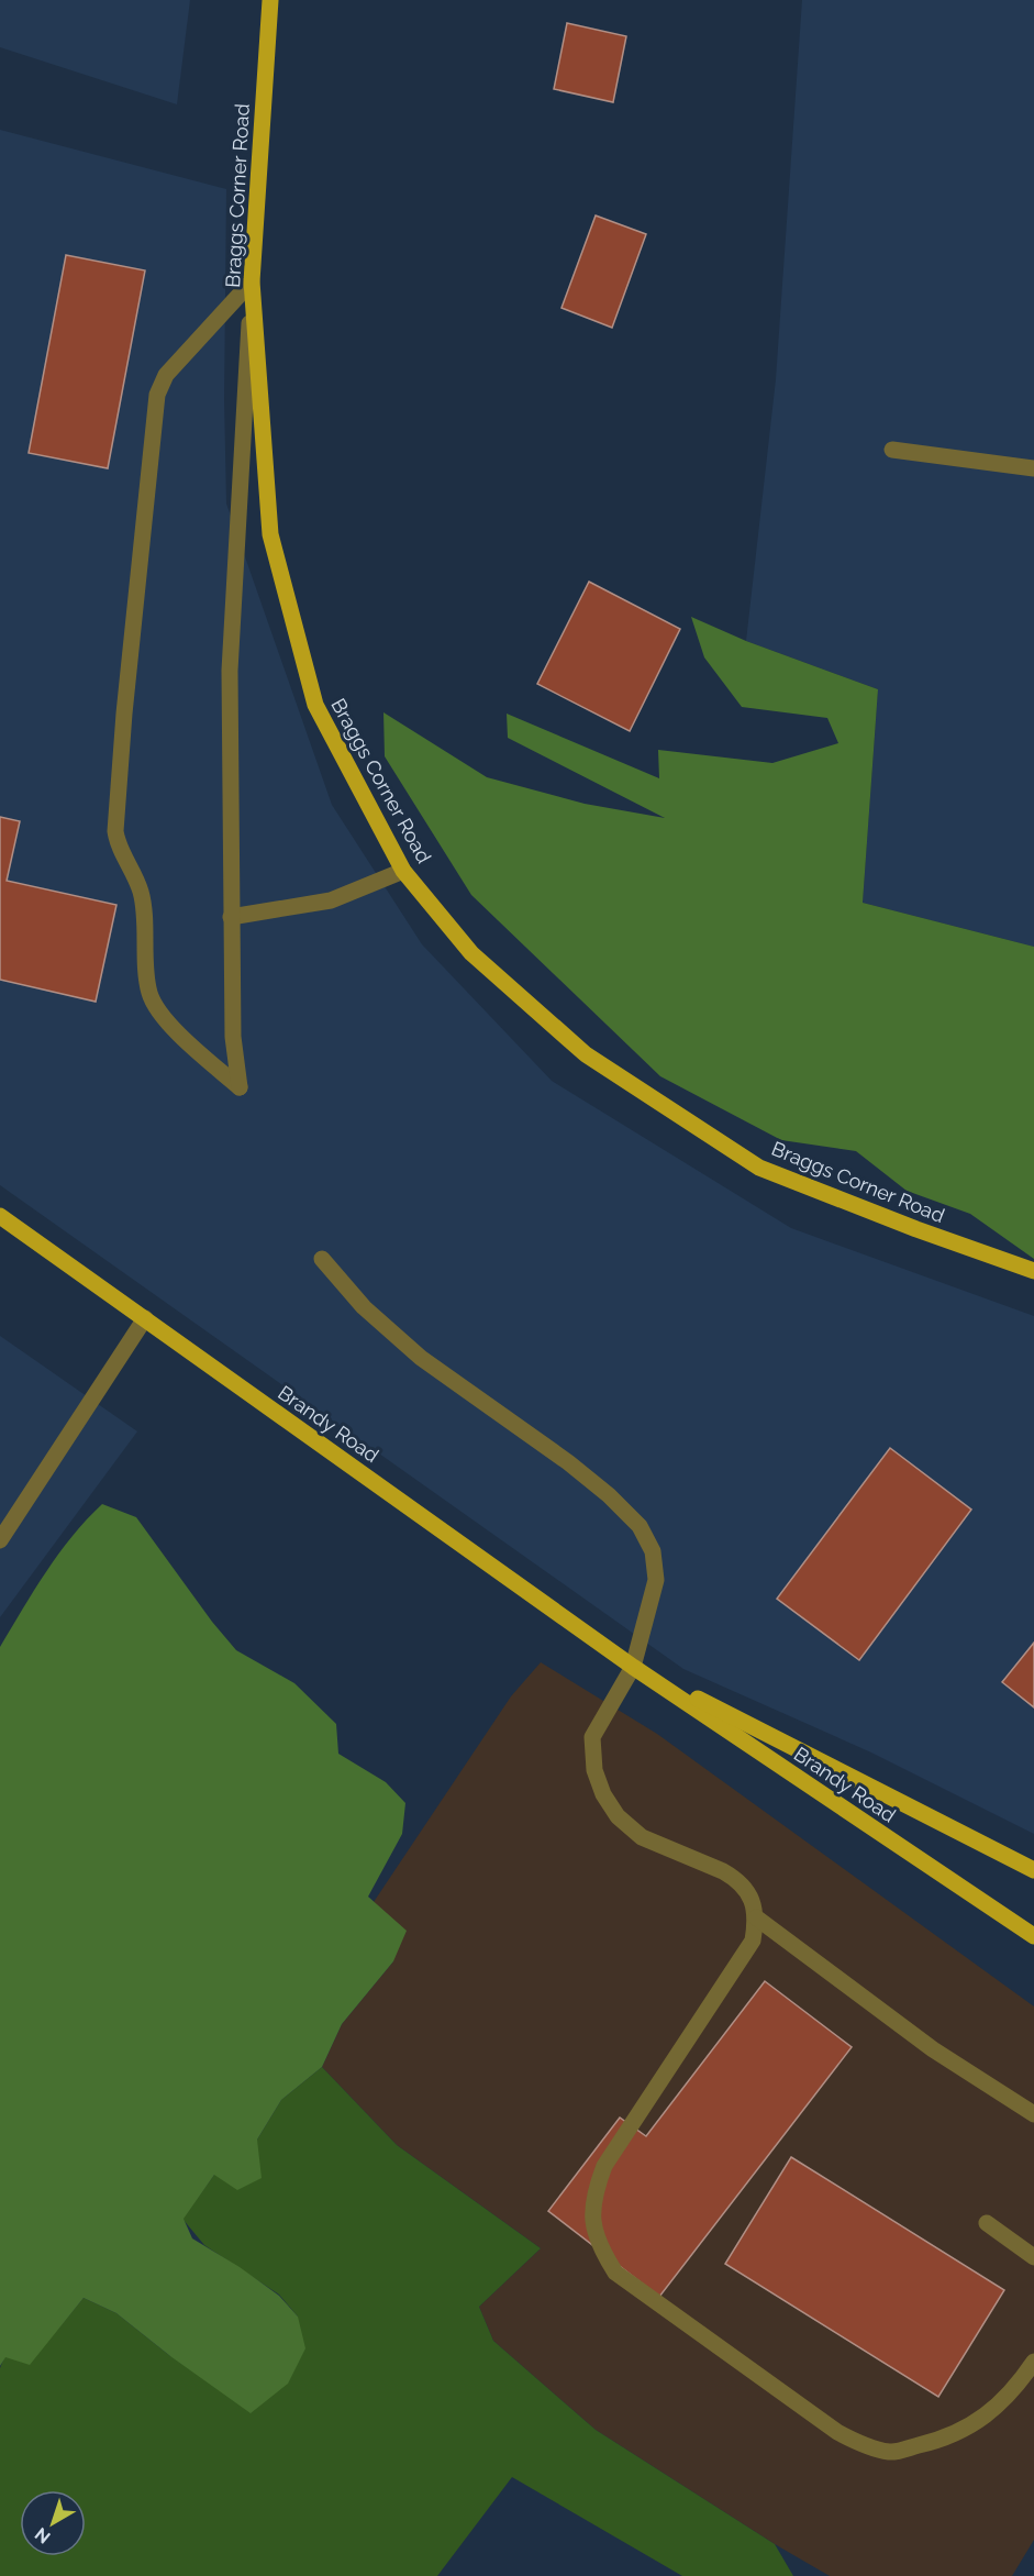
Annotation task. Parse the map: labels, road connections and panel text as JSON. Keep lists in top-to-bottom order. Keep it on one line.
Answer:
{"streets":{"main road":["Braggs Corner Road","Brandy Road"]},"north":"bottom left"}
